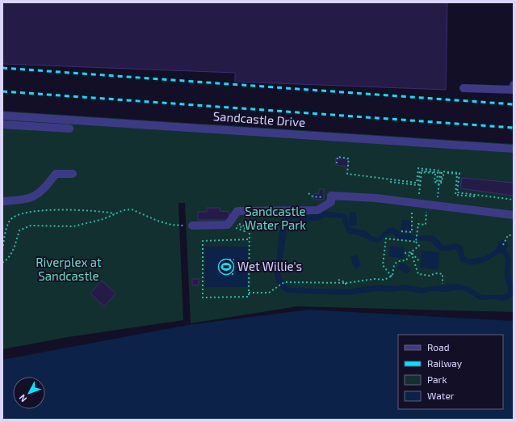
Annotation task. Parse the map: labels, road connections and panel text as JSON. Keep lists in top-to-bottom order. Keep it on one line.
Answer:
{"streets":{"street":["Sandcastle Drive"]},"parks":["Sandcastle Water Park","Riverplex at Sandcastle"],"places":{"sports":["Wet Willie's"]},"legend":["Road","Railway","Park","Water"],"north":"bottom left"}
